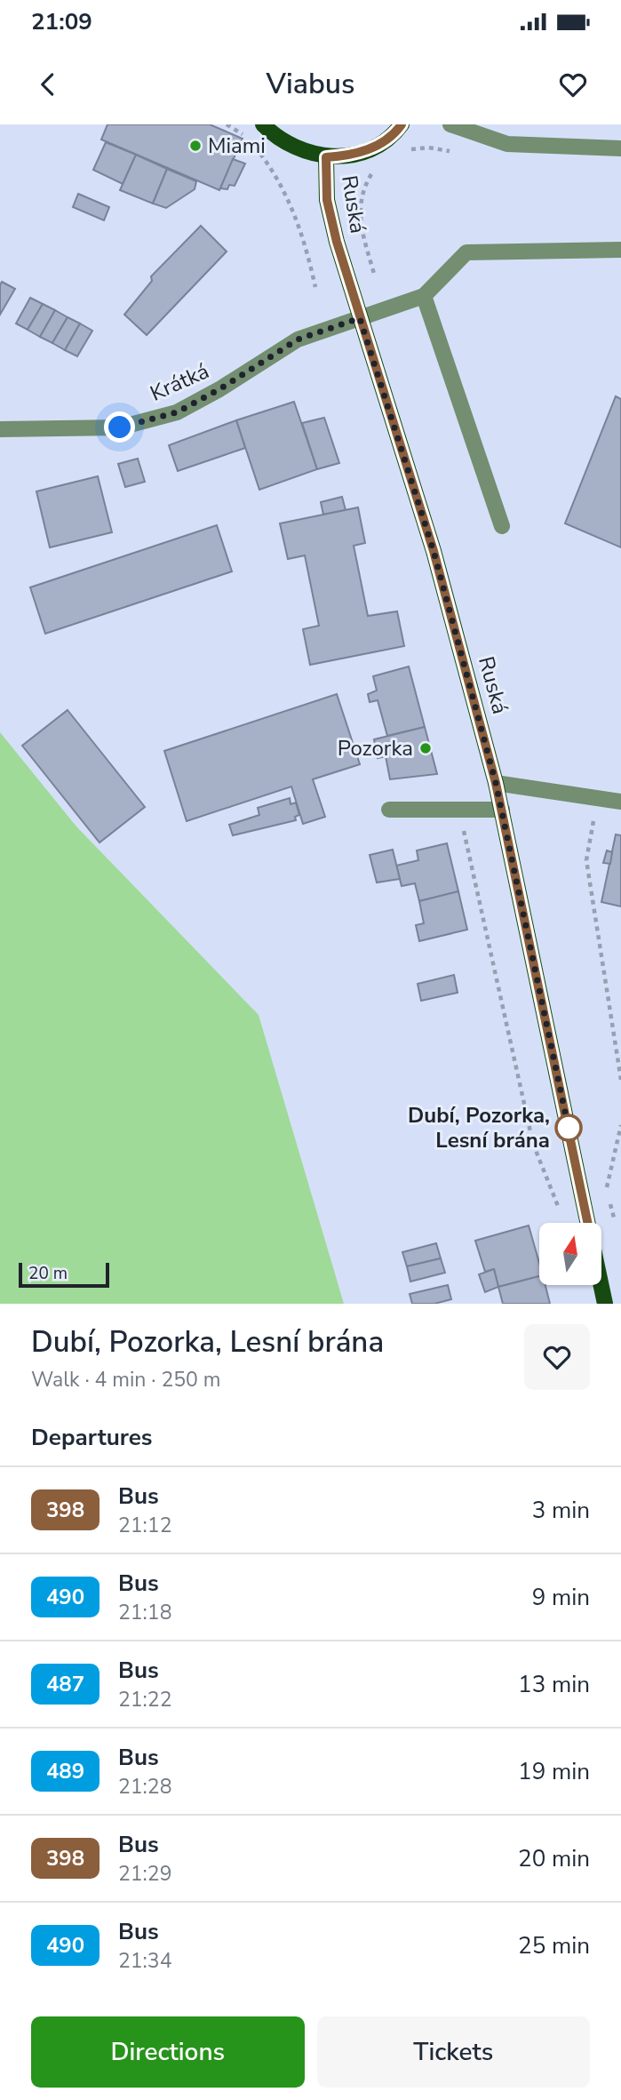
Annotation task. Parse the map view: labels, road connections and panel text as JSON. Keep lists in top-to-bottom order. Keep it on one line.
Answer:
{"streets":{"main road":["Ruská"],"street":["Krátká"]},"crossings":[["Ruská","Krátká"]],"places":["Miami","Pozorka","Dubí, Pozorka, Lesní brána"],"lines":["bus line 398"],"scale_bar":"20 m","north":"top","page":{"status":"21:09","header":"Viabus","scale":"20 m","heading":[["Dubí, Pozorka, Lesní brána","Walk · 4 min · 250 m"],"Departures"],"list":[{"mark":"398","name":"Bus","note":"21:12","value":"3 min"},{"mark":"490","name":"Bus","note":"21:18","value":"9 min"},{"mark":"487","name":"Bus","note":"21:22","value":"13 min"},{"mark":"489","name":"Bus","note":"21:28","value":"19 min"},{"mark":"398","name":"Bus","note":"21:29","value":"20 min"},{"mark":"490","name":"Bus","note":"21:34","value":"25 min"}],"buttons":["Directions","Tickets"]}}
